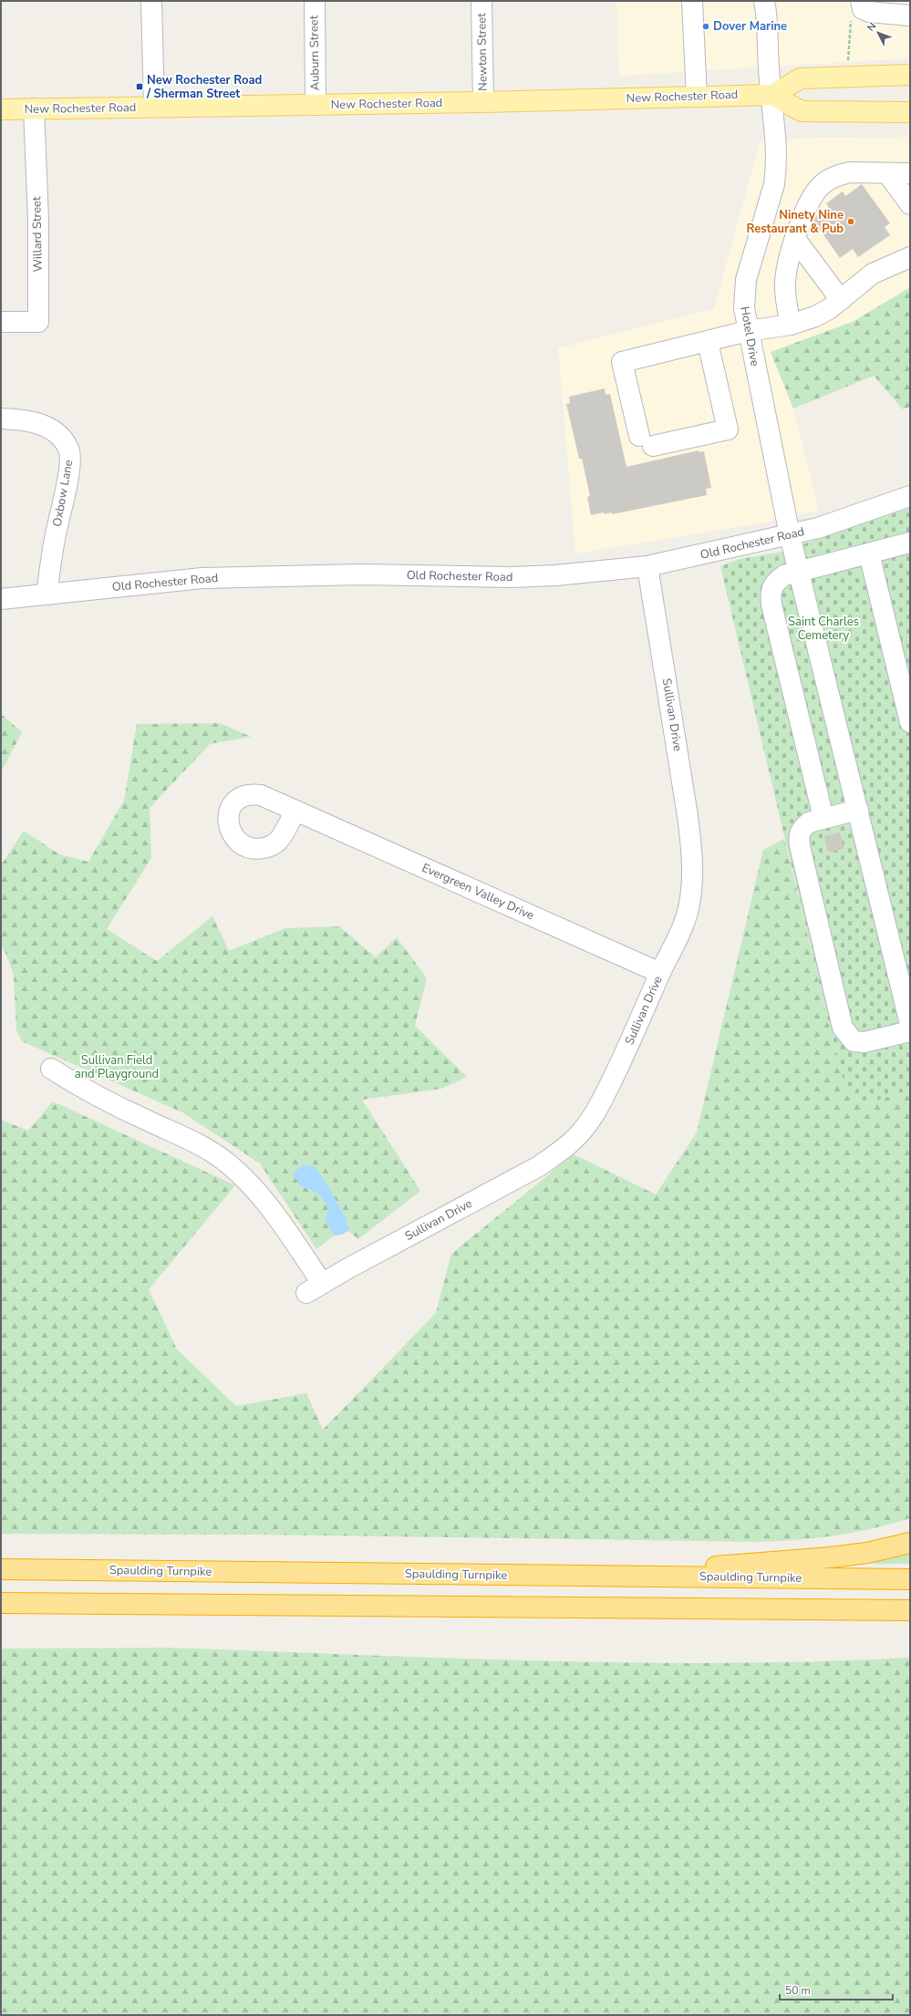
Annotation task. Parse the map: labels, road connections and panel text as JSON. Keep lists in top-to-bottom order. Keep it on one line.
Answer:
{"streets":{"highway":["Spaulding Turnpike"],"main road":["New Rochester Road"],"street":["Newton Street","Auburn Street","Willard Street","Hotel Drive","Oxbow Lane","Old Rochester Road","Sullivan Drive","Evergreen Valley Drive"]},"crossings":[["Newton Street","New Rochester Road"],["Auburn Street","New Rochester Road"],["New Rochester Road","Willard Street"],["New Rochester Road","Hotel Drive"],["Hotel Drive","Old Rochester Road"],["Oxbow Lane","Old Rochester Road"],["Old Rochester Road","Sullivan Drive"],["Sullivan Drive","Evergreen Valley Drive"]],"parks":["Saint Charles Cemetery","Sullivan Field and Playground"],"places":{"other":["Dover Marine","Ninety Nine Restaurant & Pub"],"transit":["New Rochester Road / Sherman Street"]},"scale_bar":"50 m","north":"top left"}
